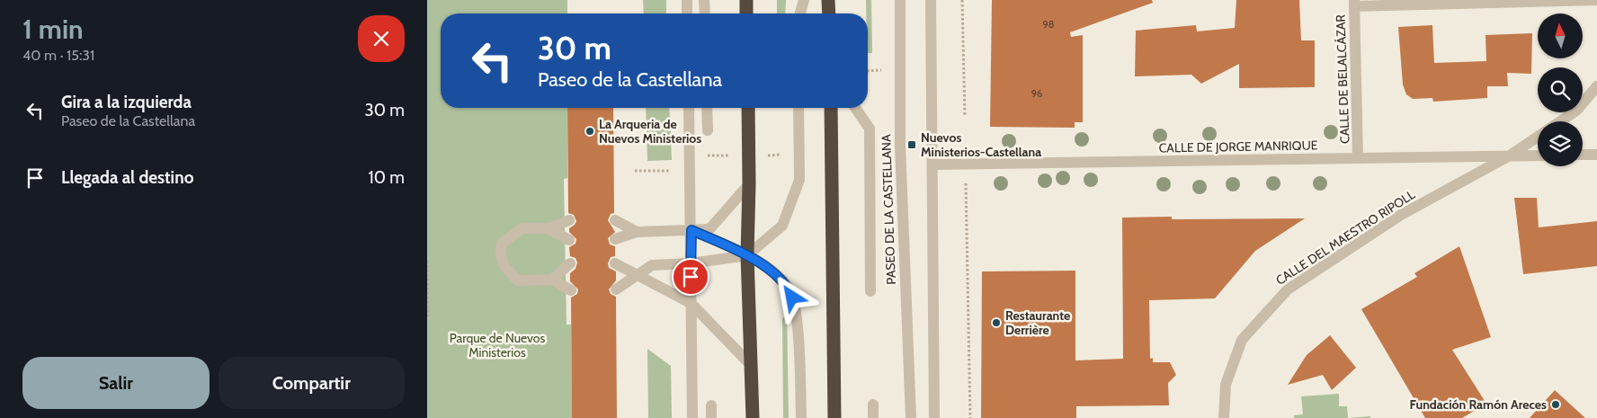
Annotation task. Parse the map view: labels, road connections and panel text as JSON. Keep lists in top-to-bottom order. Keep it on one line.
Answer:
{"streets":{"street":["CALLE DE BELALCÁZAR","CALLE DE JORGE MANRIQUE","PASEO DE LA CASTELLANA","CALLE DEL MAESTRO RIPOLL"]},"crossings":[["CALLE DE BELALCÁZAR","CALLE DE JORGE MANRIQUE"],["CALLE DE JORGE MANRIQUE","CALLE DEL MAESTRO RIPOLL"]],"parks":["Parque de Nuevos Ministerios"],"places":{"other":["La Arqueria de Nuevos Ministerios","Restaurante Derrière","Fundación Ramón Areces"],"transit":["Nuevos Ministerios-Castellana"]},"house_numbers":["98","96"],"north":"top","page":{"heading":["1 min","40 m · 15:31"],"turn":["30 m","Paseo de la Castellana"],"list":[{"name":"Gira a la izquierda","note":"Paseo de la Castellana","value":"30 m"},{"name":"Llegada al destino","value":"10 m"}],"buttons":["Salir","Compartir"]}}
